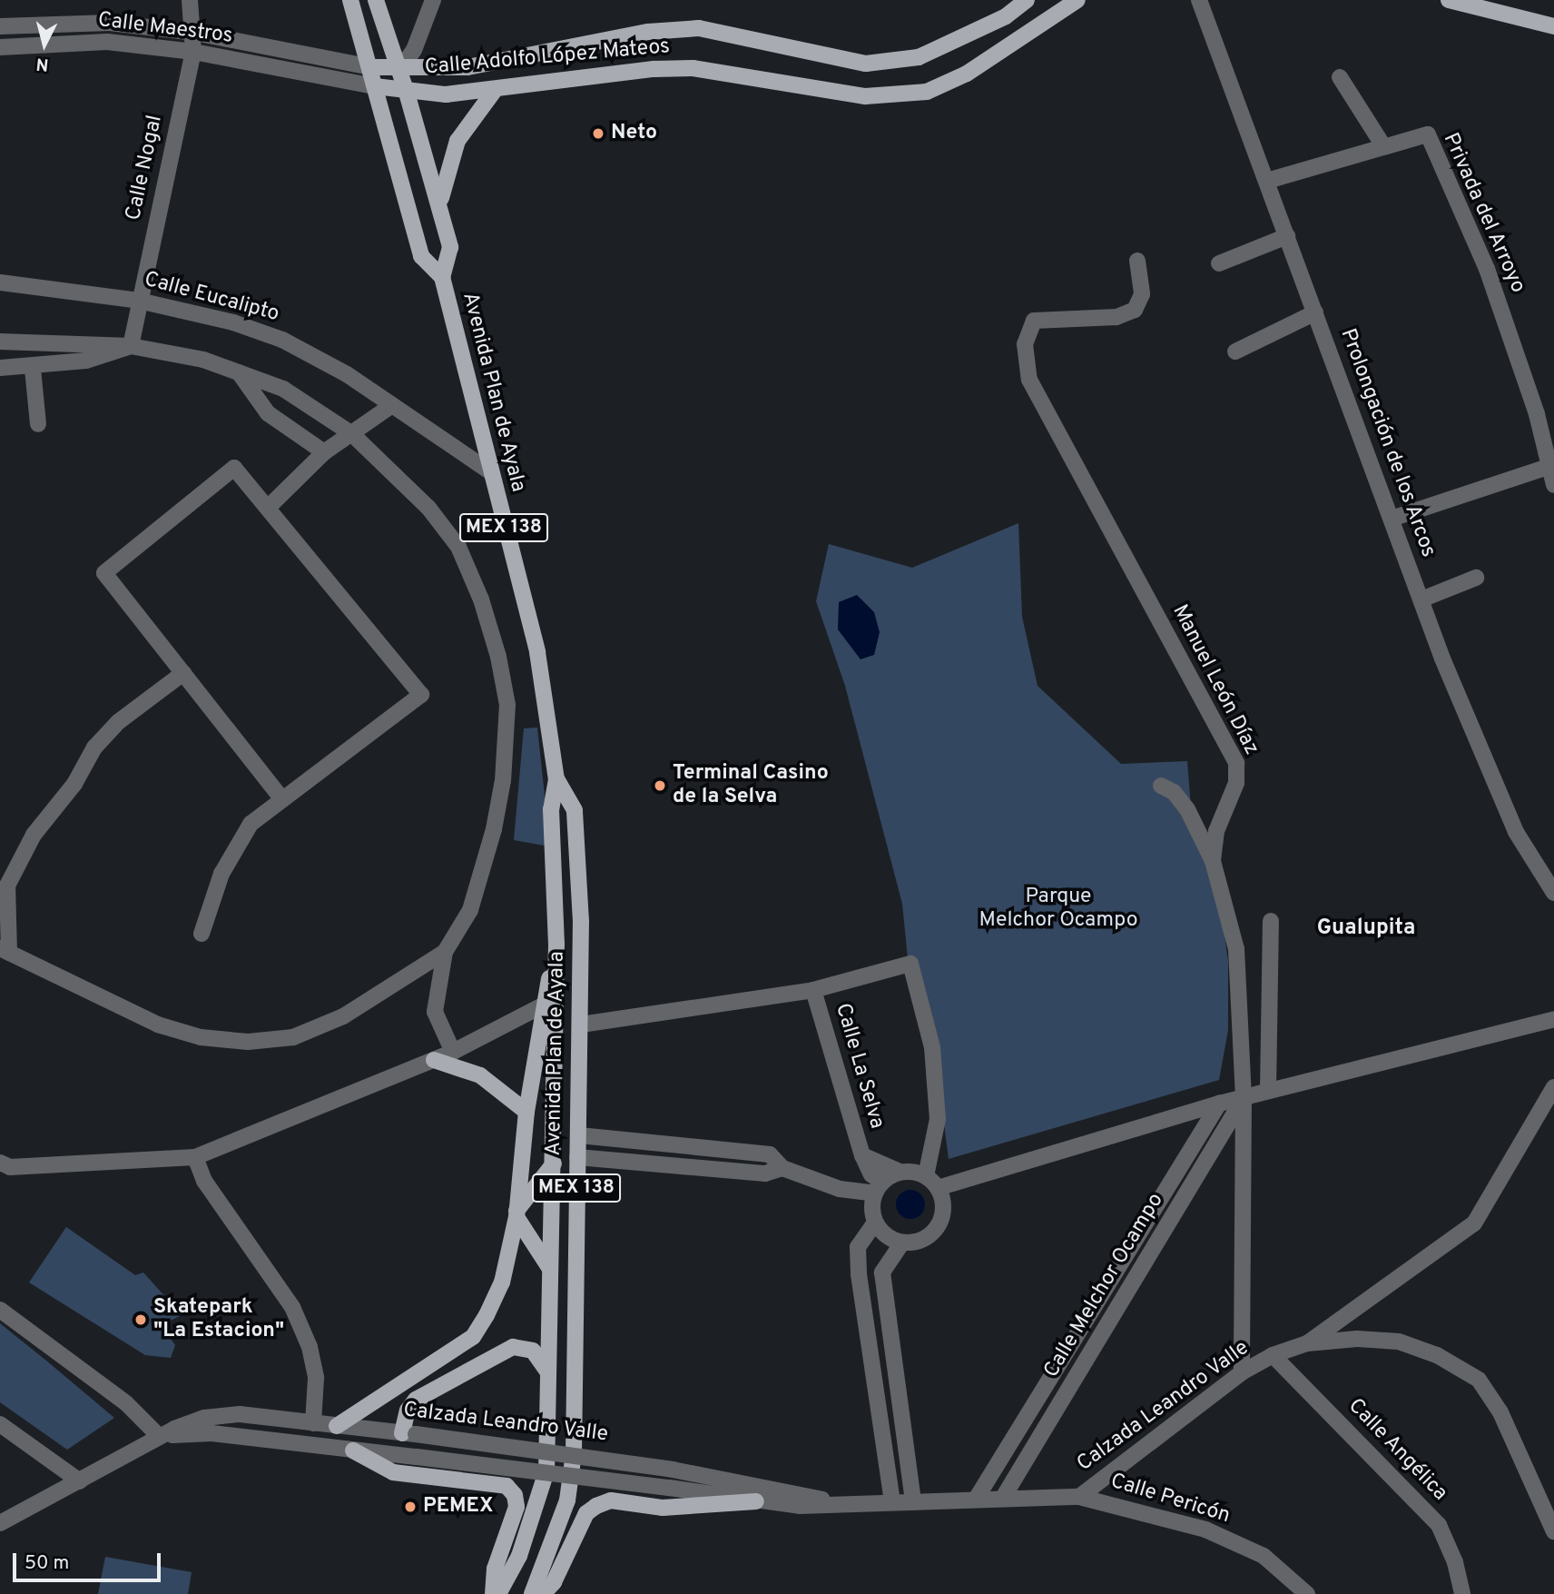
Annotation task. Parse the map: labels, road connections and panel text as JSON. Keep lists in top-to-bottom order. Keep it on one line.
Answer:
{"streets":{"main road":["Calle Adolfo López Mateos","Avenida Plan de Ayala","MEX 138"],"street":["Calle Maestros","Calle Nogal","Privada del Arroyo","Calle Eucalipto","Prolongación de los Arcos","Manuel León Díaz","Calle La Selva","Calle Melchor Ocampo","Calzada Leandro Valle","Calle Angélica","Calle Pericón"]},"crossings":[["Calle Maestros","Calle Adolfo López Mateos"],["Calle Maestros","Calle Nogal"],["Calle Maestros","Avenida Plan de Ayala"],["Calle Adolfo López Mateos","Avenida Plan de Ayala"],["Calle Nogal","Calle Eucalipto"],["Privada del Arroyo","Prolongación de los Arcos"],["Calle Eucalipto","Avenida Plan de Ayala"],["Manuel León Díaz","Calle Melchor Ocampo"],["Calle Melchor Ocampo","Calzada Leandro Valle"],["Calzada Leandro Valle","Calle Angélica"],["Calzada Leandro Valle","Calle Pericón"]],"districts":["Gualupita"],"parks":["Parque Melchor Ocampo"],"places":["Neto","Terminal Casino de la Selva","Skatepark \"La Estacion\"","PEMEX"],"scale_bar":"50 m","north":"bottom"}
